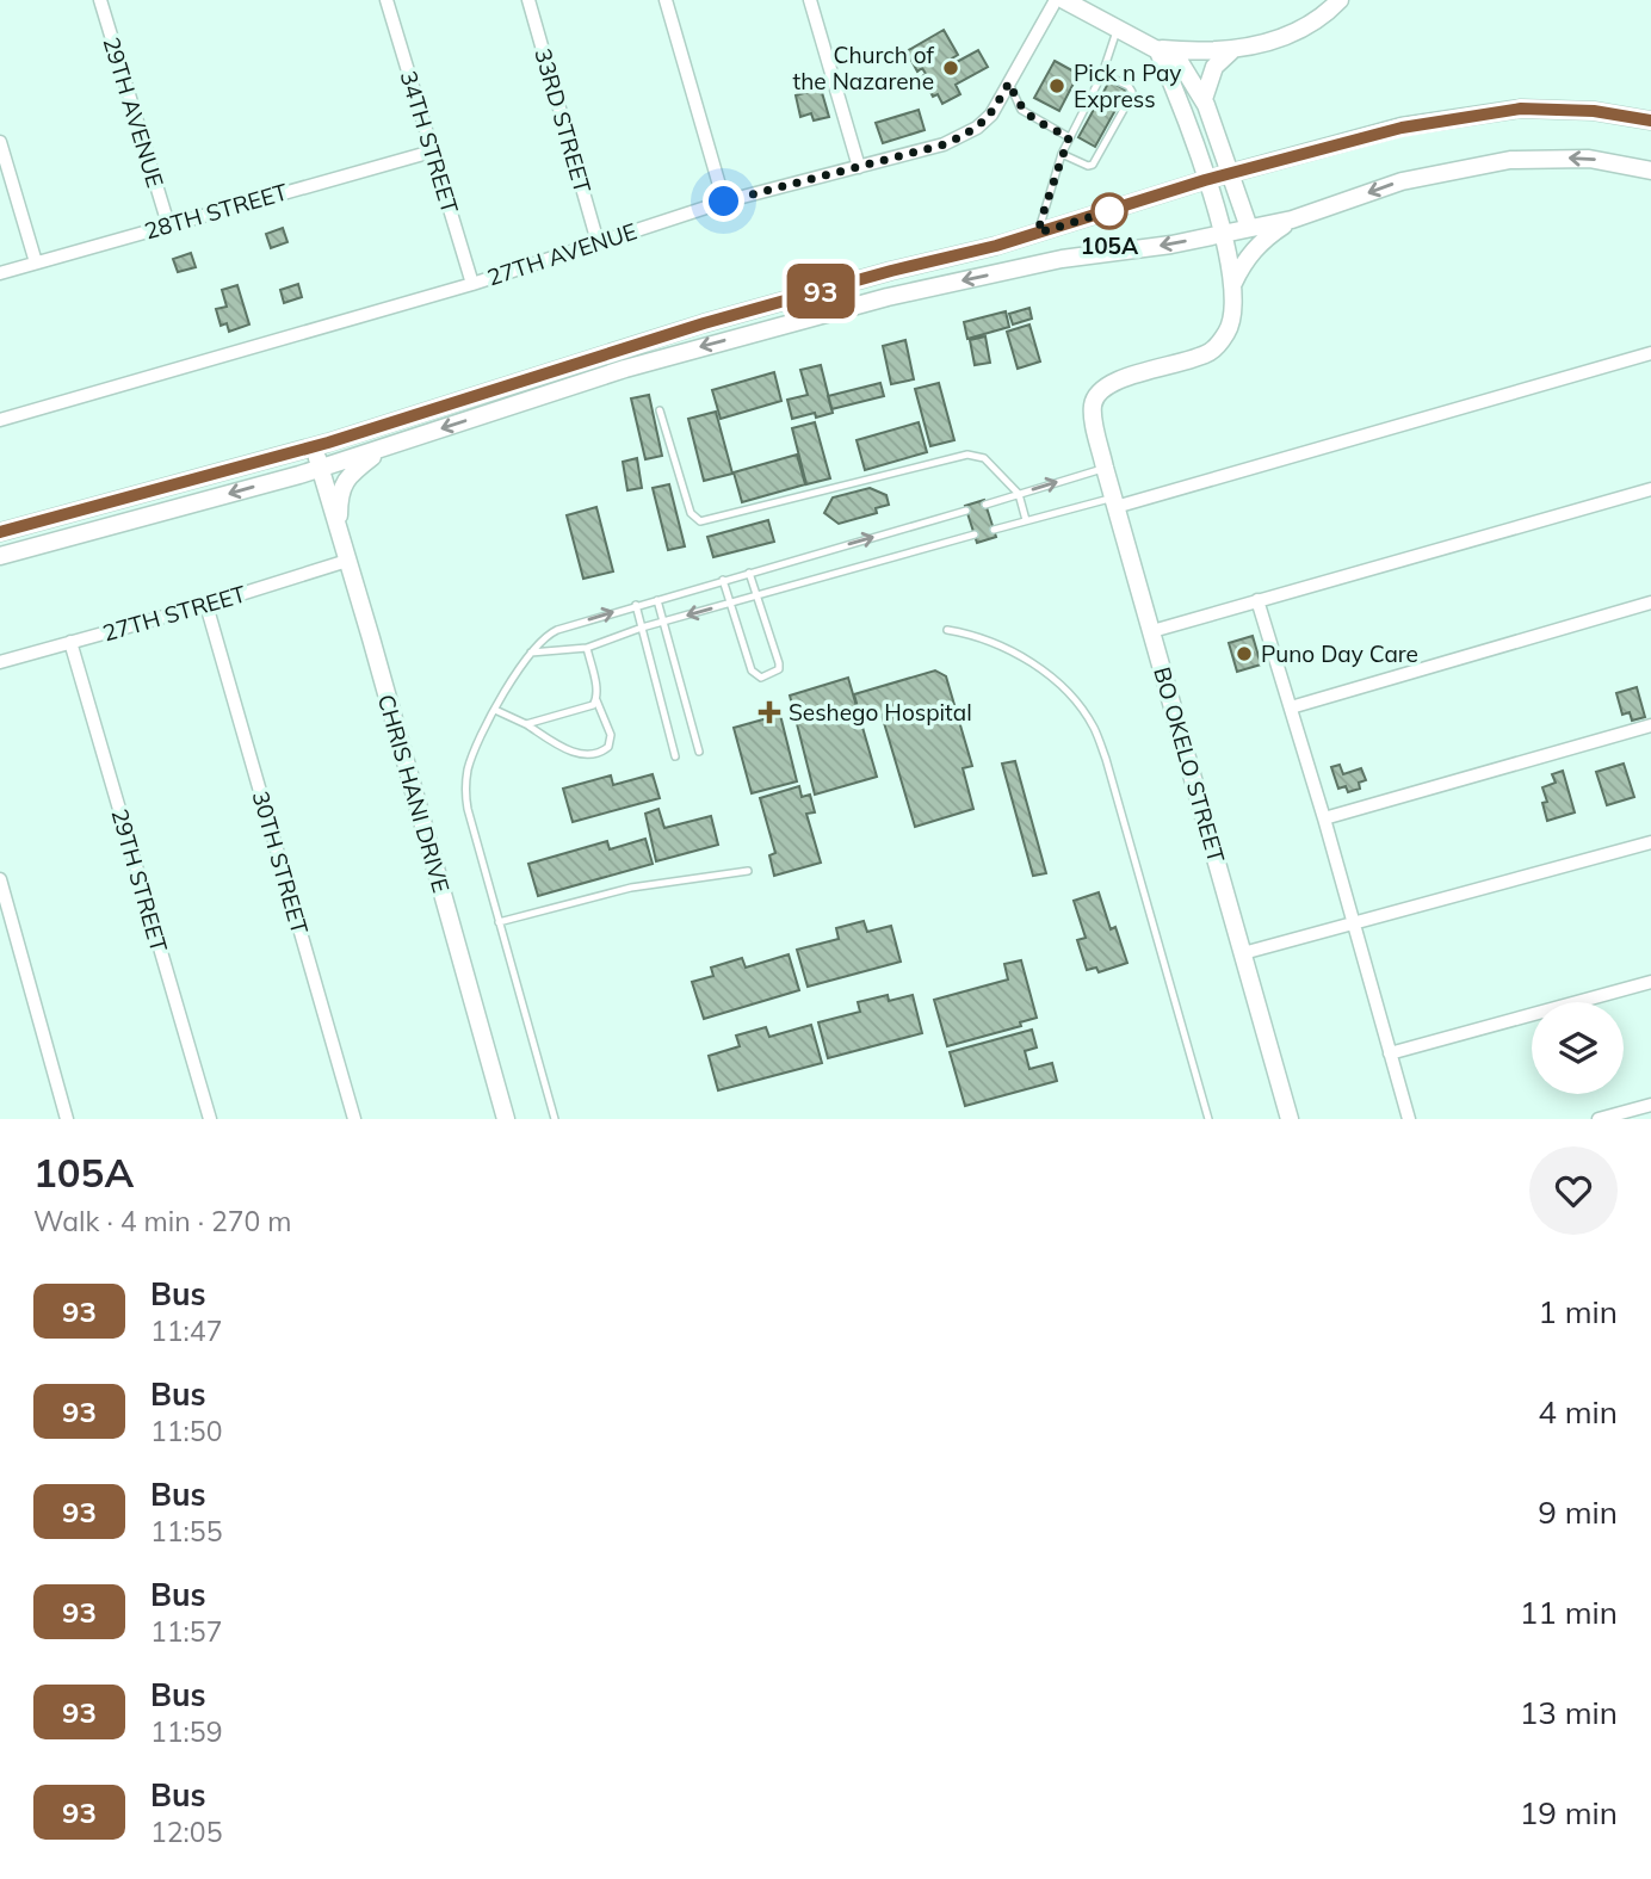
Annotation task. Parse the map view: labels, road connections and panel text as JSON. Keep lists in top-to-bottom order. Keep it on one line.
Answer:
{"streets":{"main road":["BO OKELO STREET","CHRIS HANI DRIVE"],"street":["29TH AVENUE","33RD STREET","34TH STREET","28TH STREET","27TH AVENUE","27TH STREET","30TH STREET","29TH STREET"]},"crossings":[["29TH AVENUE","28TH STREET"],["33RD STREET","27TH AVENUE"],["34TH STREET","28TH STREET"],["34TH STREET","27TH AVENUE"],["27TH STREET","CHRIS HANI DRIVE"],["27TH STREET","30TH STREET"],["27TH STREET","29TH STREET"]],"places":{"other":["Church of the Nazarene","Pick n Pay Express","105A","Puno Day Care"],"health":["Seshego Hospital"]},"lines":["bus line 93"],"page":{"on_map":"93","heading":["105A","Walk · 4 min · 270 m"],"list":[{"mark":"93","name":"Bus","note":"11:47","value":"1 min"},{"mark":"93","name":"Bus","note":"11:50","value":"4 min"},{"mark":"93","name":"Bus","note":"11:55","value":"9 min"},{"mark":"93","name":"Bus","note":"11:57","value":"11 min"},{"mark":"93","name":"Bus","note":"11:59","value":"13 min"},{"mark":"93","name":"Bus","note":"12:05","value":"19 min"}]}}
